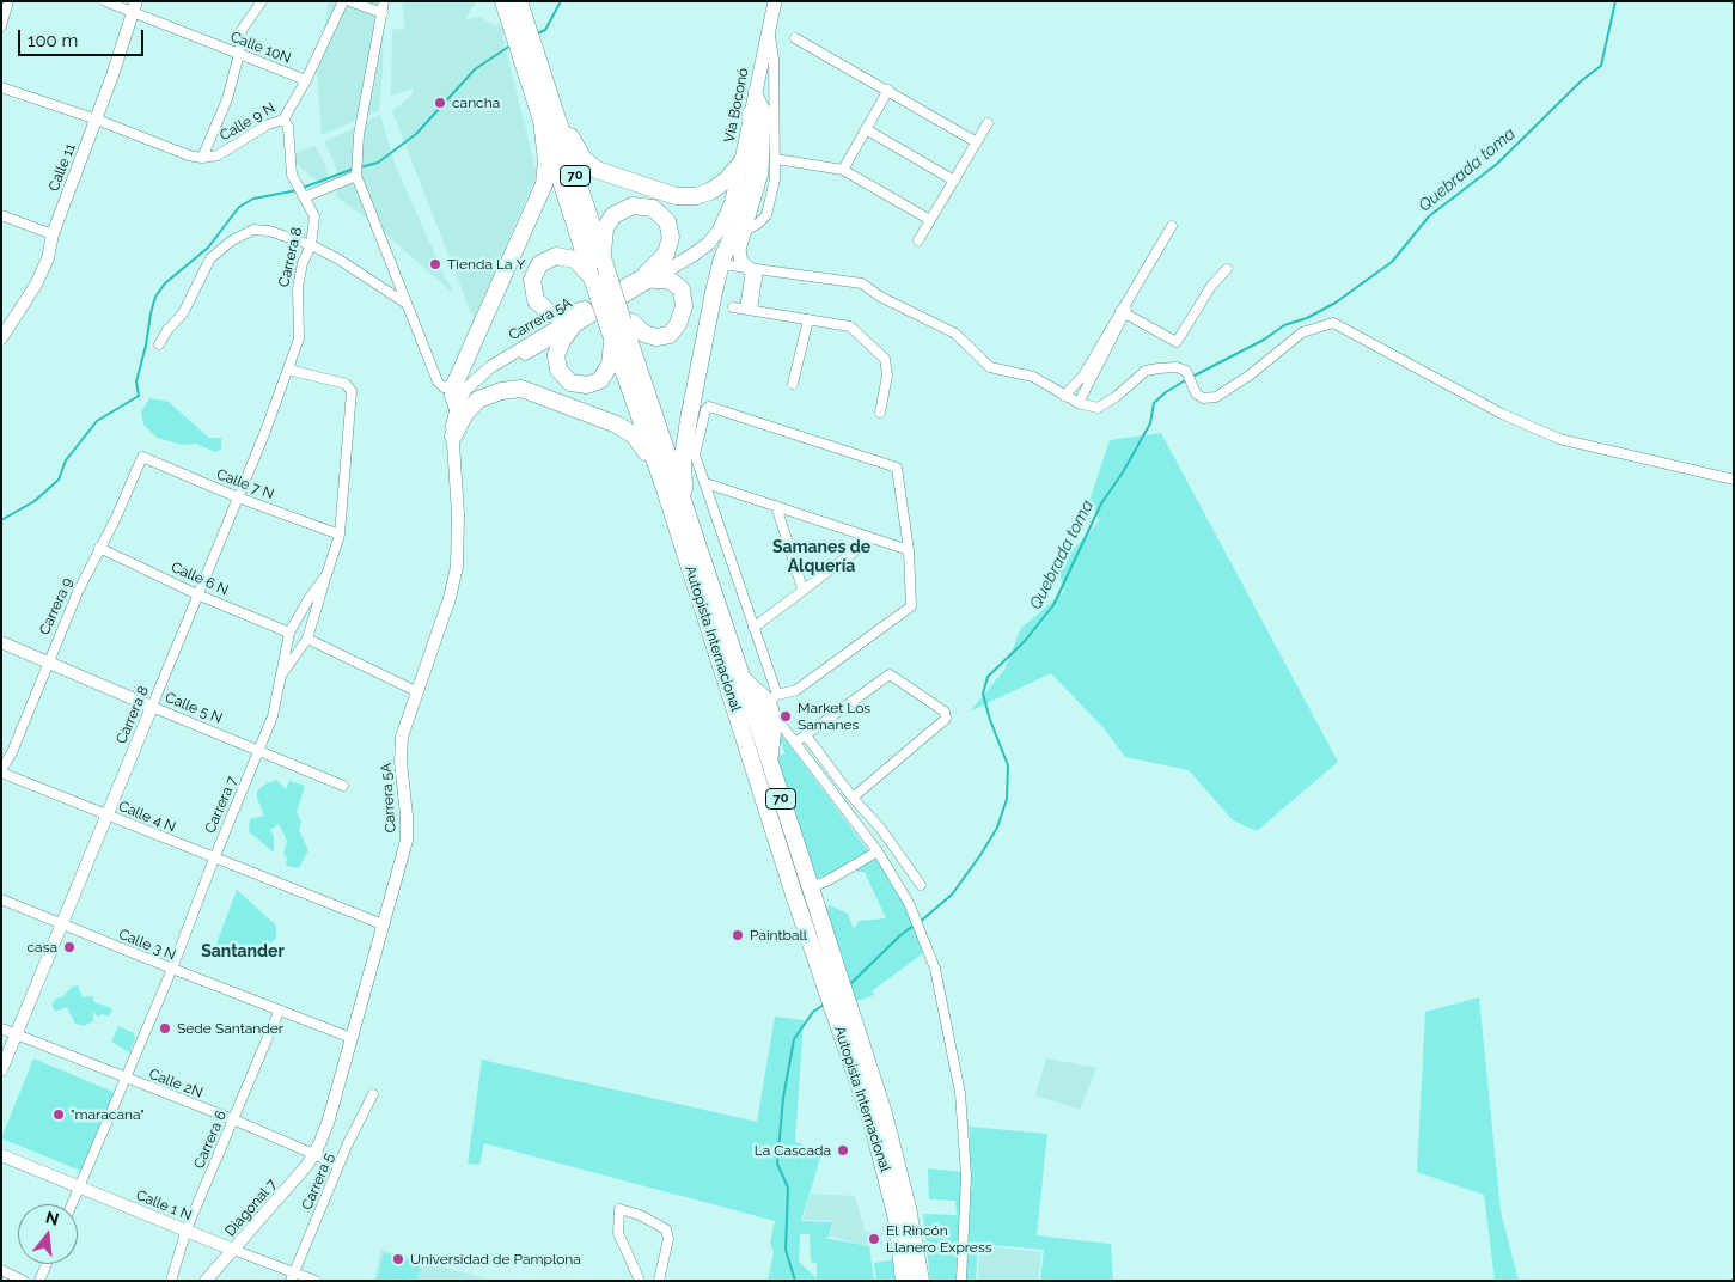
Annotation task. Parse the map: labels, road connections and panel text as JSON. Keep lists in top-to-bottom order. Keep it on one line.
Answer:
{"streets":{"highway":["70","Autopista Internacional"],"main road":["Vía Boconó"],"street":["Calle 10N","Calle 9 N","Calle 11","Carrera 8","Carrera 5A","Calle 7 N","Calle 6 N","Carrera 9","Calle 5 N","Carrera 7","Calle 4 N","Calle 3 N","Calle 2N","Carrera 6","Carrera 5","Calle 1 N","Diagonal 7"]},"crossings":[["Calle 10N","Calle 9 N"],["Calle 10N","Calle 11"],["Vía Boconó","Carrera 5A"],["Calle 9 N","Carrera 8"],["Carrera 8","Calle 7 N"],["Carrera 8","Calle 6 N"],["Carrera 8","Calle 5 N"],["Carrera 8","Carrera 7"],["Carrera 8","Calle 4 N"],["Carrera 8","Calle 3 N"],["Carrera 8","Calle 2N"],["Carrera 5A","Calle 4 N"],["Carrera 5A","Calle 3 N"],["Carrera 5A","Calle 2N"],["Carrera 5A","Diagonal 7"],["Calle 7 N","Carrera 9"],["Calle 7 N","Carrera 7"],["Calle 6 N","Carrera 9"],["Calle 6 N","Carrera 7"],["Carrera 9","Calle 5 N"],["Carrera 9","Calle 4 N"],["Calle 5 N","Carrera 7"],["Carrera 7","Calle 4 N"],["Carrera 7","Calle 3 N"],["Carrera 7","Calle 2N"],["Carrera 7","Calle 1 N"],["Calle 3 N","Carrera 6"],["Calle 2N","Carrera 6"],["Calle 2N","Carrera 5"],["Calle 2N","Diagonal 7"],["Carrera 6","Calle 1 N"],["Carrera 5","Calle 1 N"],["Calle 1 N","Diagonal 7"]],"districts":["Samanes de Alquería","Santander"],"water":["Quebrada toma"],"places":["cancha","Tienda La Y","Market Los Samanes","Paintball","casa","Sede Santander","\"maracana\"","La Cascada","El Rincón Llanero Express","Universidad de Pamplona"],"scale_bar":"100 m","north":"top"}
